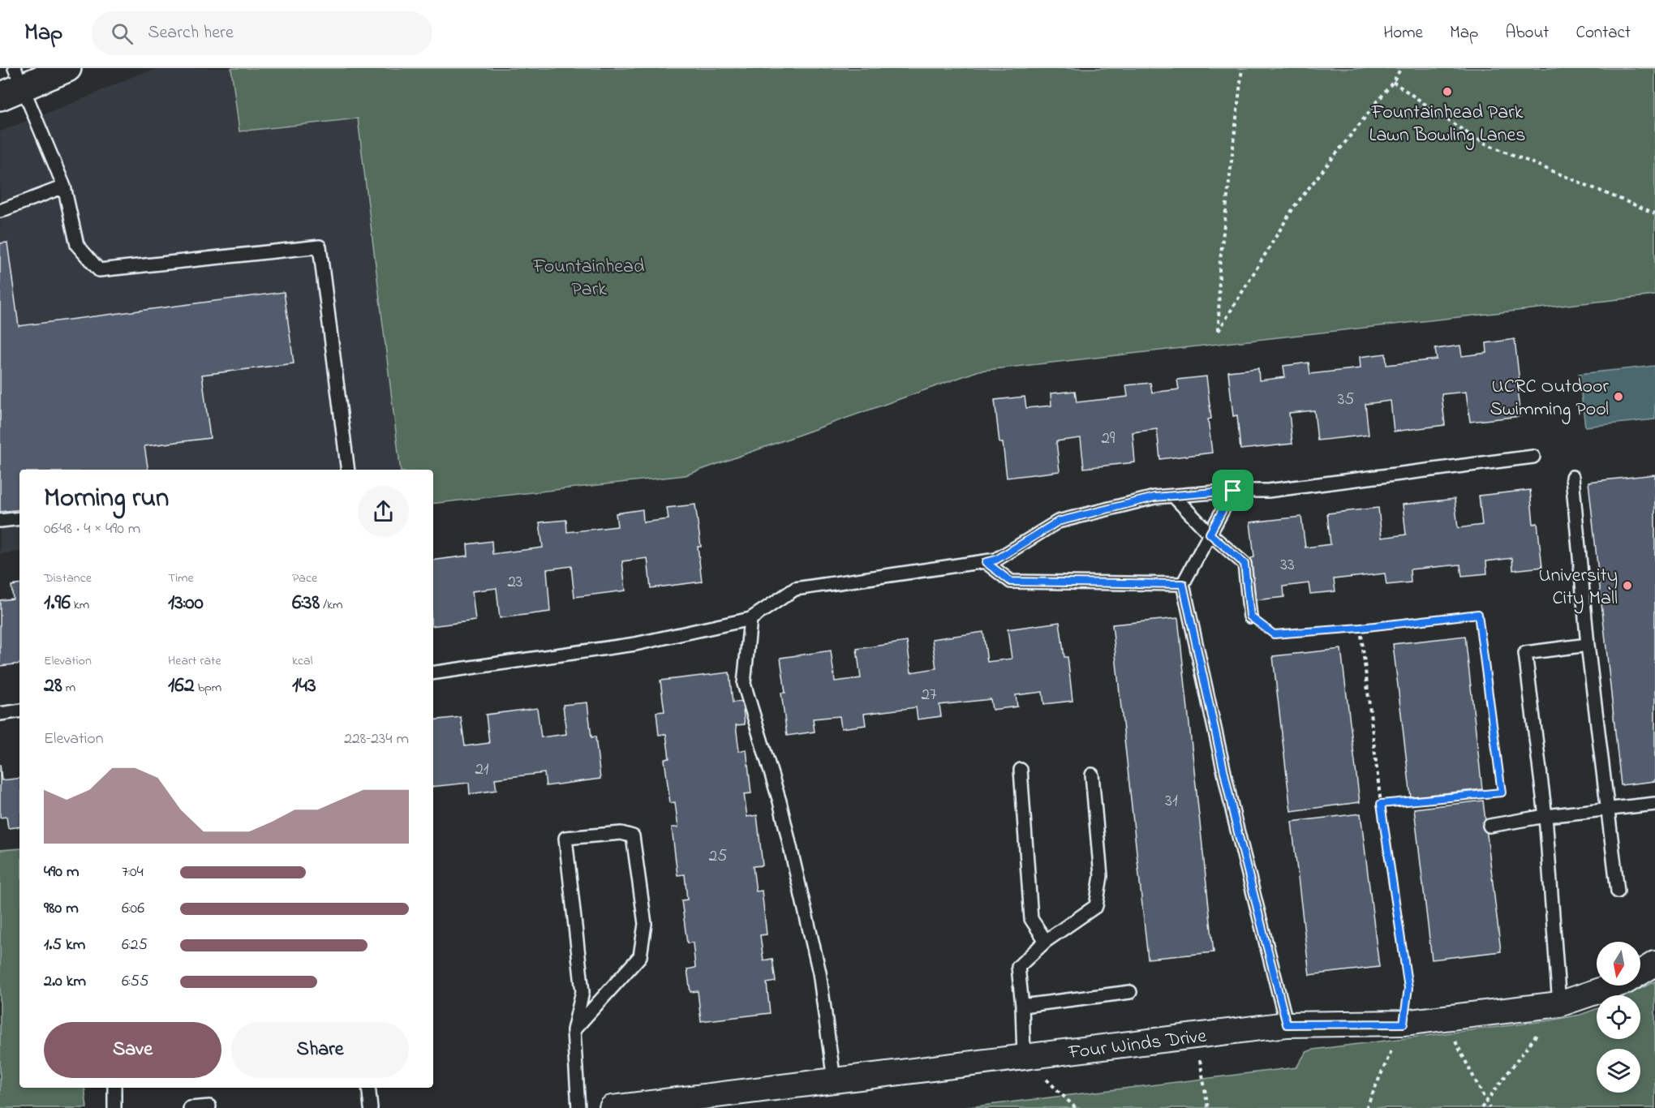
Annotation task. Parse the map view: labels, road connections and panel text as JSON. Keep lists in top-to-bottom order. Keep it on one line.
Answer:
{"streets":{"street":["Four Winds Drive"]},"parks":["Fountainhead Park"],"places":["Fountainhead Park Lawn Bowling Lanes","UCRC Outdoor Swimming Pool","University City Mall"],"house_numbers":["35","29","33","23","27","21","31","25"],"north":"bottom","page":{"header":"Map","search":"Search here","nav":["Home","Map","About","Contact"],"heading":["Morning run","06:48 · 4 × 490 m"],"stats":[["Distance","1.96 km"],["Time","13:00"],["Pace","6:38 /km"],["Elevation","28 m"],["Heart rate","162 bpm"],["kcal","143"]],"chart":["Elevation","228–234 m"],"list":[{"name":"490 m","note":"7:04"},{"name":"980 m","note":"6:06"},{"name":"1.5 km","note":"6:25"},{"name":"2.0 km","note":"6:55"}],"buttons":["Save","Share"]}}
